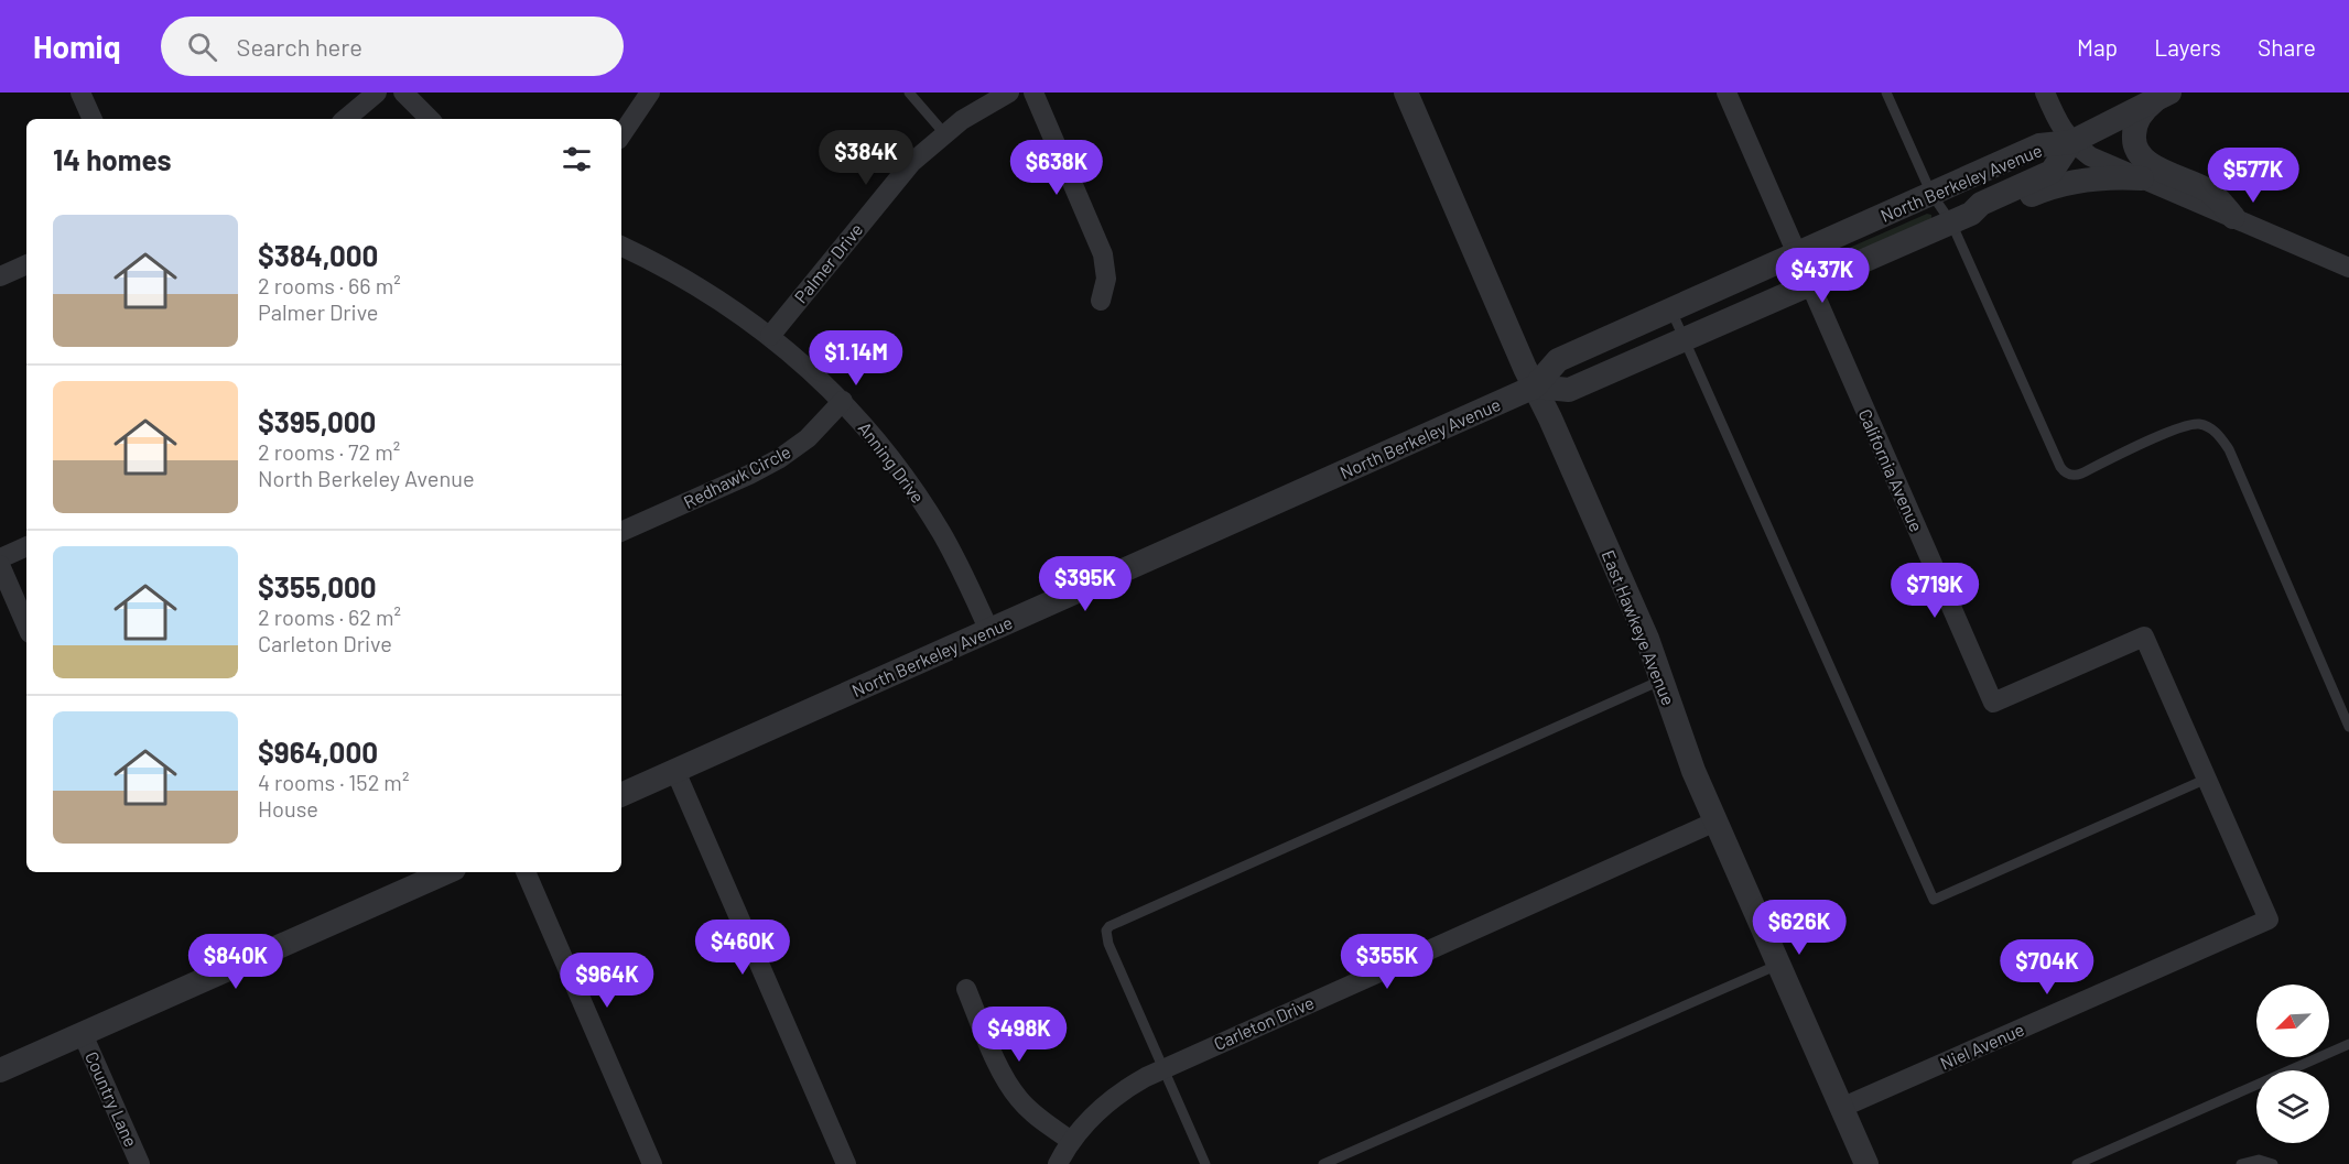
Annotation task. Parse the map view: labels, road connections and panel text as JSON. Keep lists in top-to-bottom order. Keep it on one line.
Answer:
{"streets":{"street":["North Berkeley Avenue","Palmer Drive","Anning Drive","California Avenue","Redhawk Circle","East Hawkeye Avenue","Carleton Drive","Niel Avenue","Country Lane"]},"crossings":[["North Berkeley Avenue","Anning Drive"],["North Berkeley Avenue","California Avenue"],["North Berkeley Avenue","East Hawkeye Avenue"],["Palmer Drive","Anning Drive"],["Anning Drive","Redhawk Circle"],["California Avenue","Niel Avenue"],["East Hawkeye Avenue","Carleton Drive"],["East Hawkeye Avenue","Niel Avenue"]],"north":"bottom left","page":{"header":"Homiq","search":"Search here","nav":["Map","Layers","Share"],"heading":"14 homes","price":["$384K","$638K","$577K","$437K","$1.14M","$395K","$719K","$626K","$460K","$840K","$355K","$704K","$964K","$498K"],"list":[{"name":"$384,000","note":"2 rooms · 66 m² · Palmer Drive"},{"name":"$395,000","note":"2 rooms · 72 m² · North Berkeley Avenue"},{"name":"$355,000","note":"2 rooms · 62 m² · Carleton Drive"},{"name":"$964,000","note":"4 rooms · 152 m² · House"}]}}
